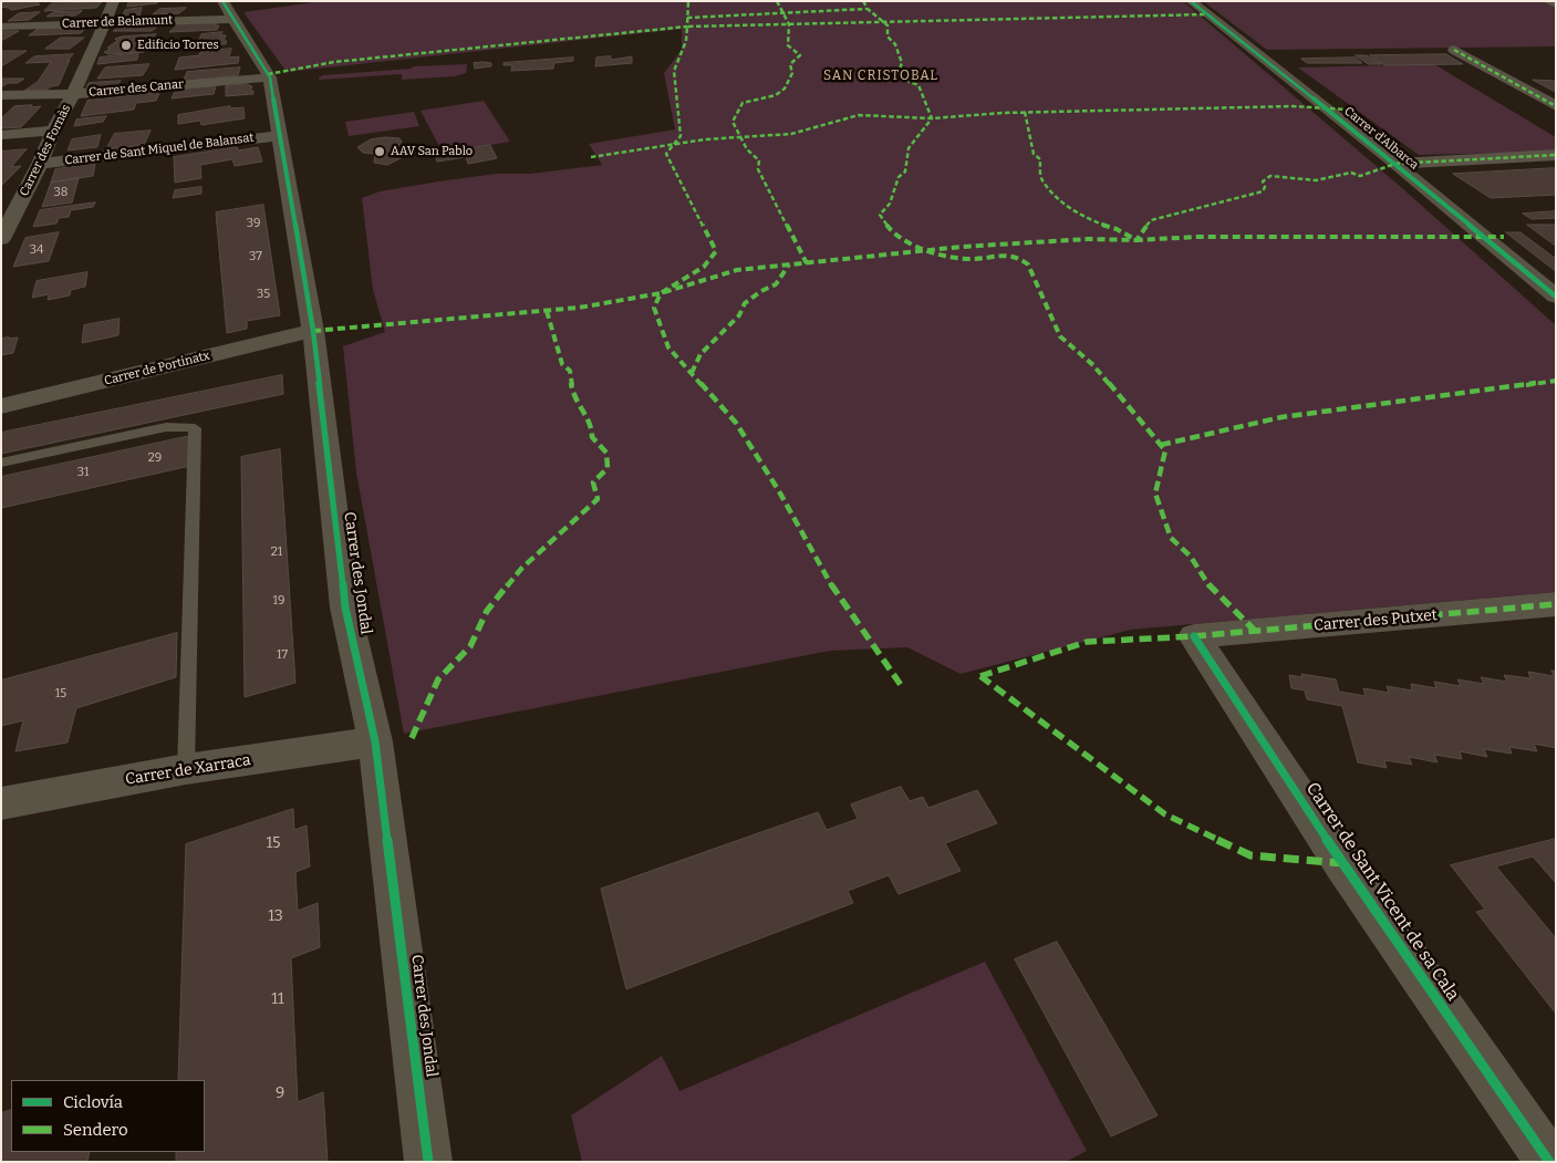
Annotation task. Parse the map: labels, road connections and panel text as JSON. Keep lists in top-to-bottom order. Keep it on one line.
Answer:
{"streets":{"street":["Carrer de Belamunt","Carrer des Canar","Carrer d'Albarca","Carrer de Sant Miquel de Balansat","Carrer des Fornàs","Carrer de Portinatx","Carrer des Jondal","Carrer des Putxet","Carrer de Xarraca","Carrer de Sant Vicent de sa Cala"]},"crossings":[["Carrer de Belamunt","Carrer des Fornàs"],["Carrer de Belamunt","Carrer des Jondal"],["Carrer des Canar","Carrer des Fornàs"],["Carrer des Canar","Carrer des Jondal"],["Carrer de Sant Miquel de Balansat","Carrer des Fornàs"],["Carrer de Sant Miquel de Balansat","Carrer des Jondal"],["Carrer de Portinatx","Carrer des Jondal"],["Carrer des Jondal","Carrer de Xarraca"],["Carrer des Putxet","Carrer de Sant Vicent de sa Cala"]],"districts":["SAN CRISTOBAL"],"places":["Edificio Torres","AAV San Pablo"],"house_numbers":["38","39","34","37","35","29","31","21","19","17","15","15","13","11","9"],"legend":["Ciclovía","Sendero"]}
